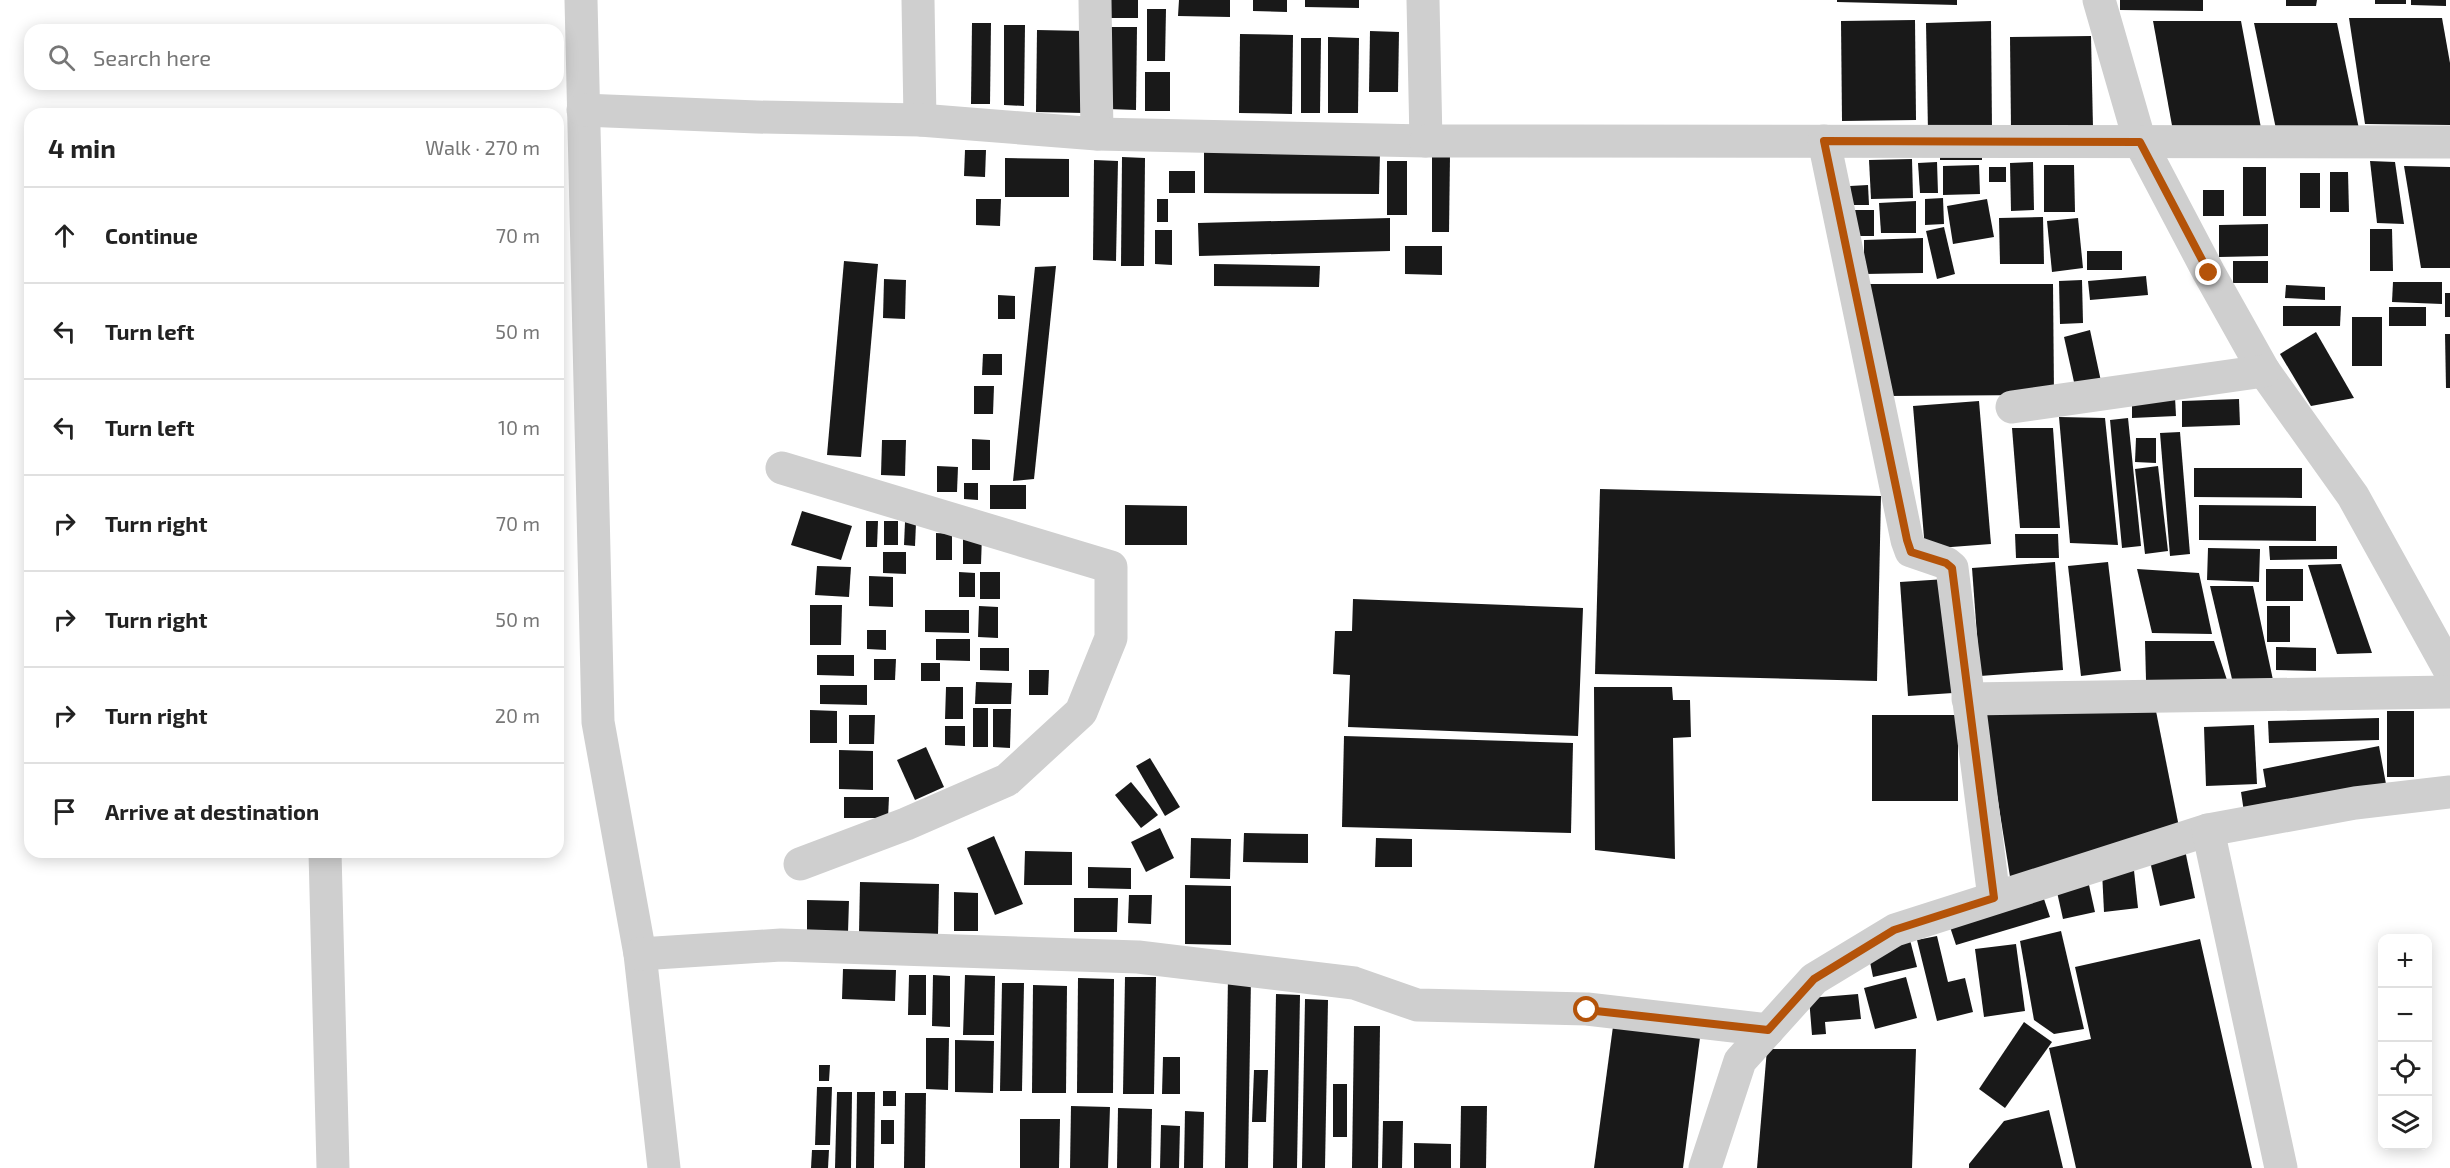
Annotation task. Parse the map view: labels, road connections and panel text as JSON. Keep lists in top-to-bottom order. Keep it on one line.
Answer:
{"page":{"search":"Search here","heading":["4 min","Walk · 270 m"],"list":[["Continue","70 m"],["Turn left","50 m"],["Turn left","10 m"],["Turn right","70 m"],["Turn right","50 m"],["Turn right","20 m"],"Arrive at destination"],"map_buttons":["+","−"]}}
